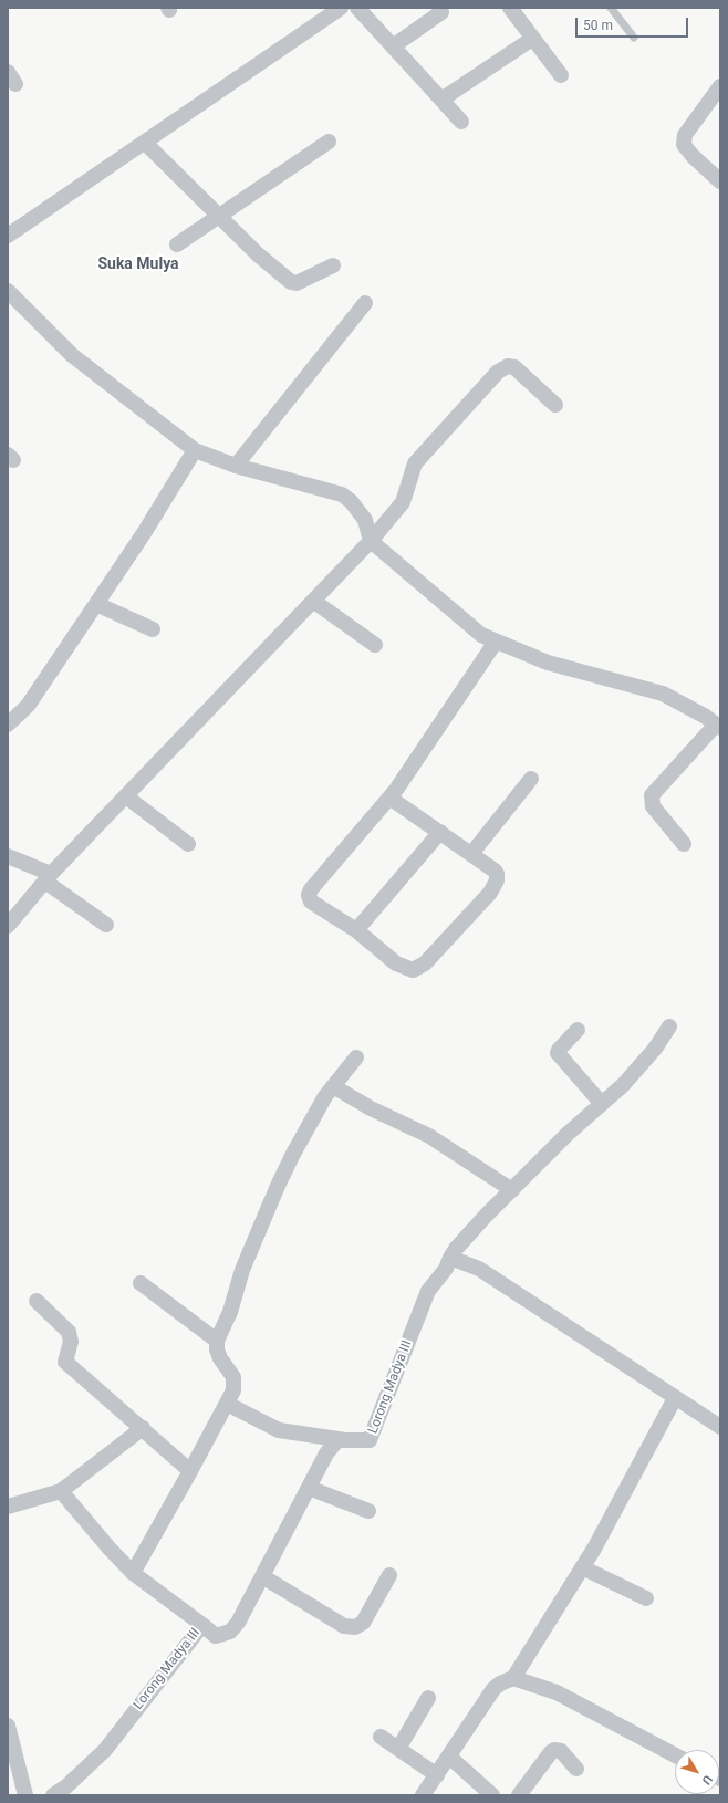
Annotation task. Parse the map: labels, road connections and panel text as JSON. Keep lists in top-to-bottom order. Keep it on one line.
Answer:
{"streets":{"street":["Lorong Madya III"]},"districts":["Suka Mulya"],"scale_bar":"50 m","north":"bottom right"}
